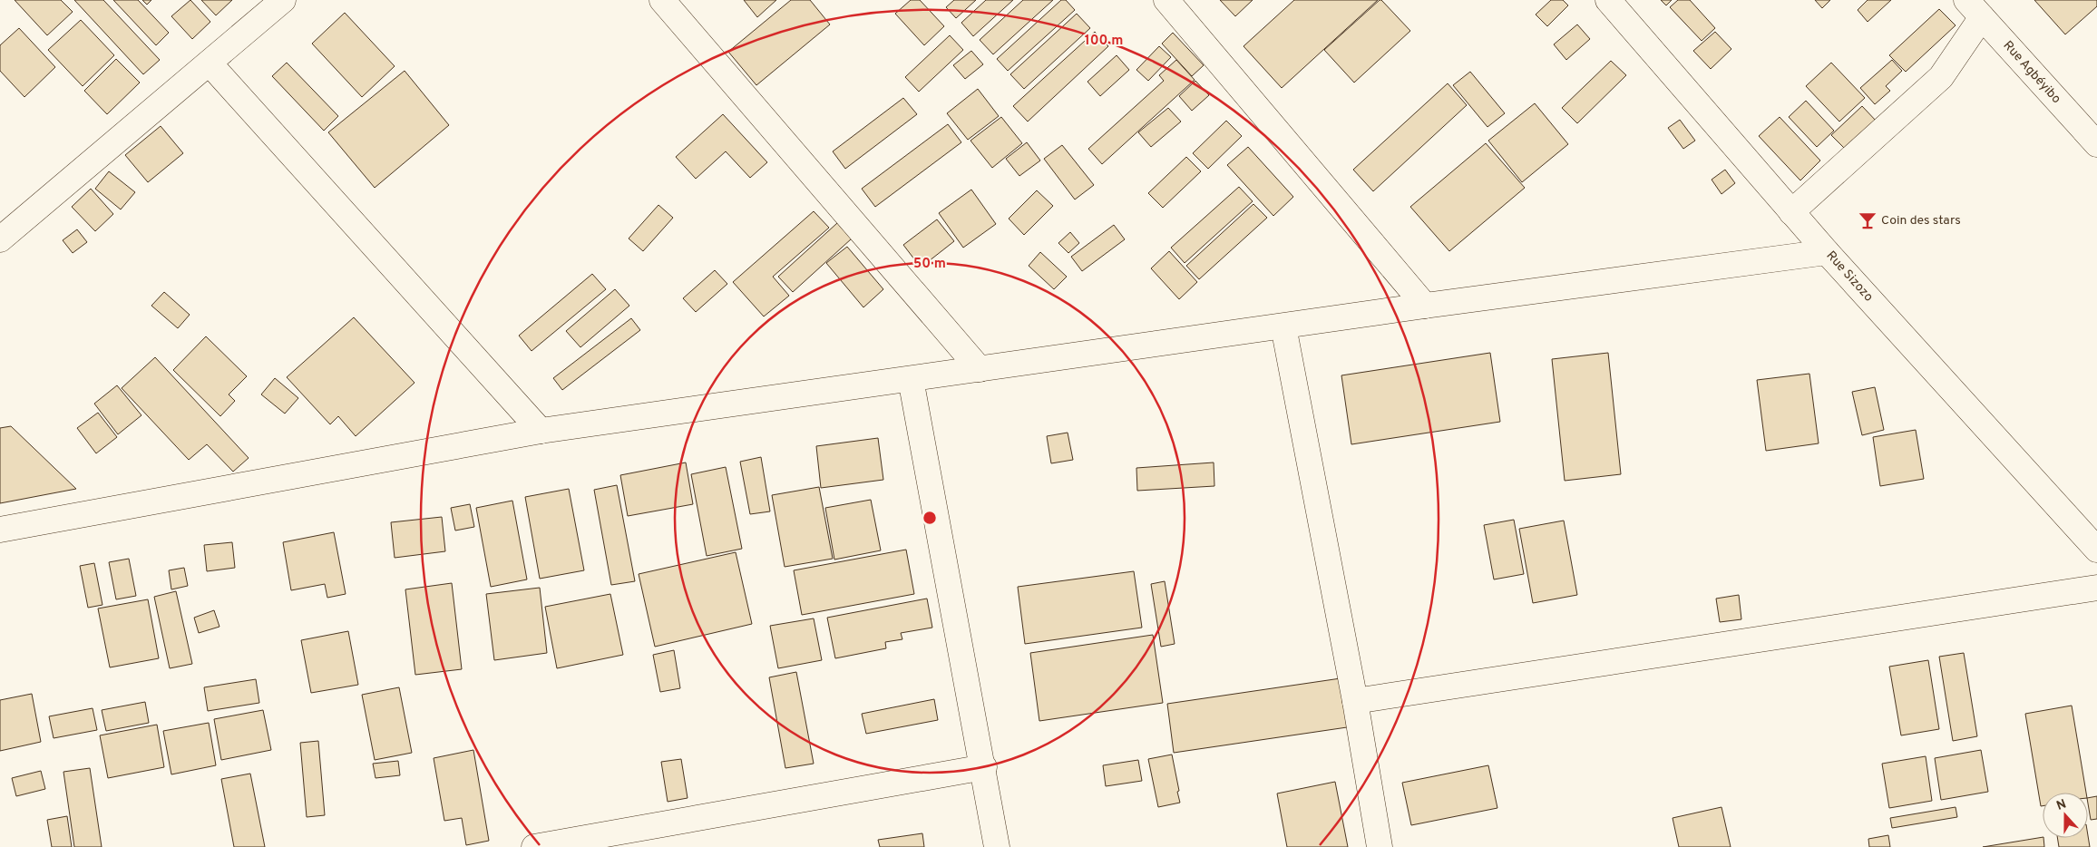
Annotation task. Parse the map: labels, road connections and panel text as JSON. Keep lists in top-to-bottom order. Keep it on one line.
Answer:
{"streets":{"street":["Rue Agbéyibo","Rue Sizozo"]},"places":{"bar":["Coin des stars"]},"north":"top","rings":["100 m","50 m"]}
